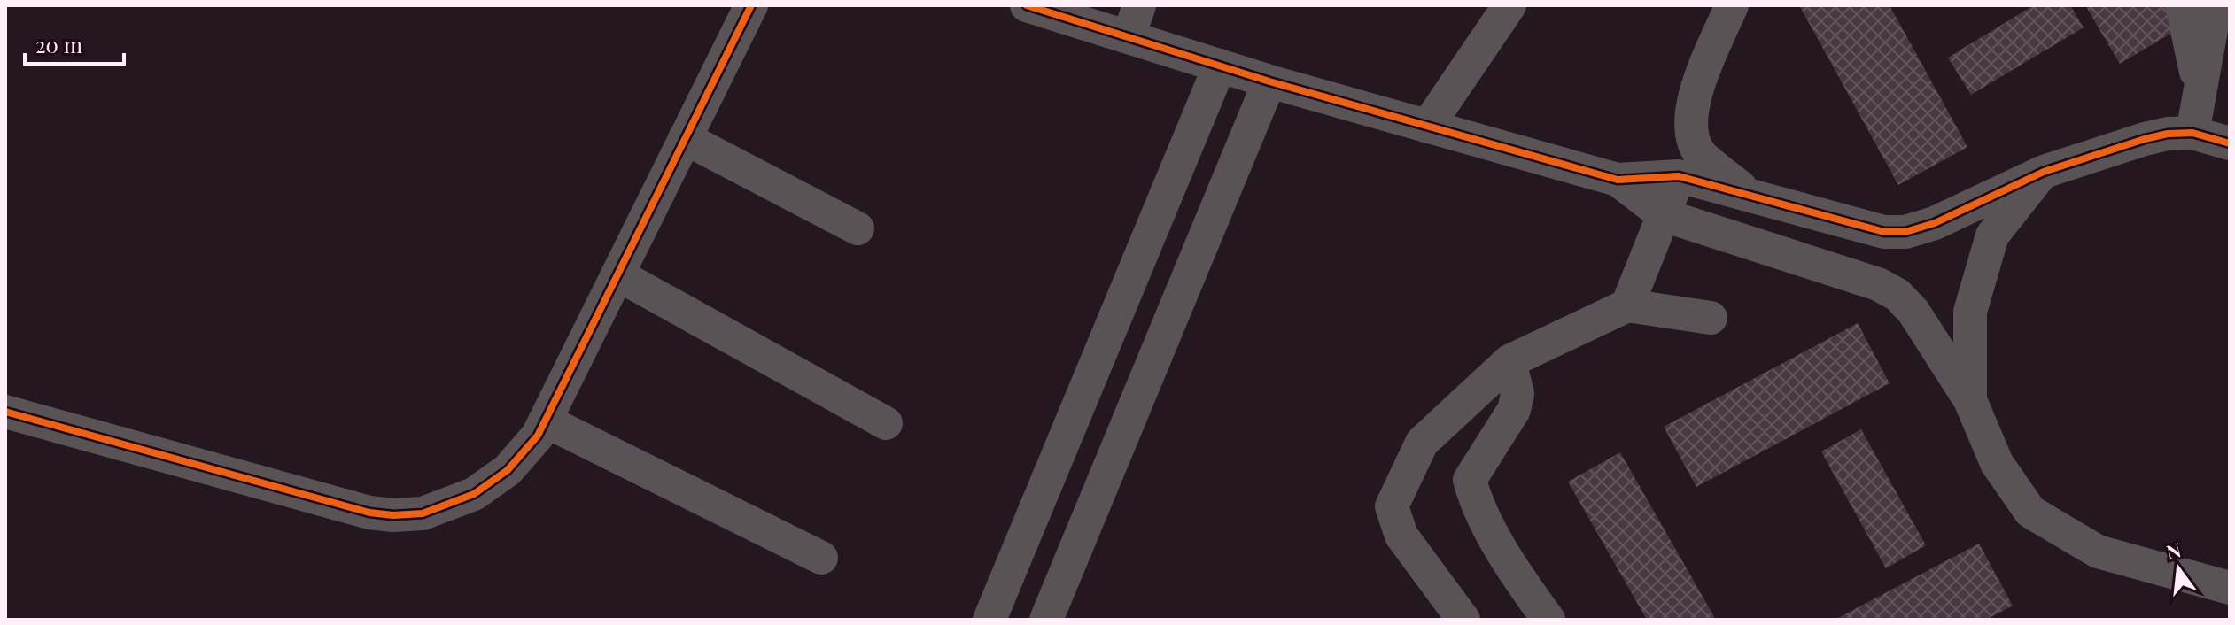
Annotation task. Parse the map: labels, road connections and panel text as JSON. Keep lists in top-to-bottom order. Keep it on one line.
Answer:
{"scale_bar":"20 m","north":"top"}
